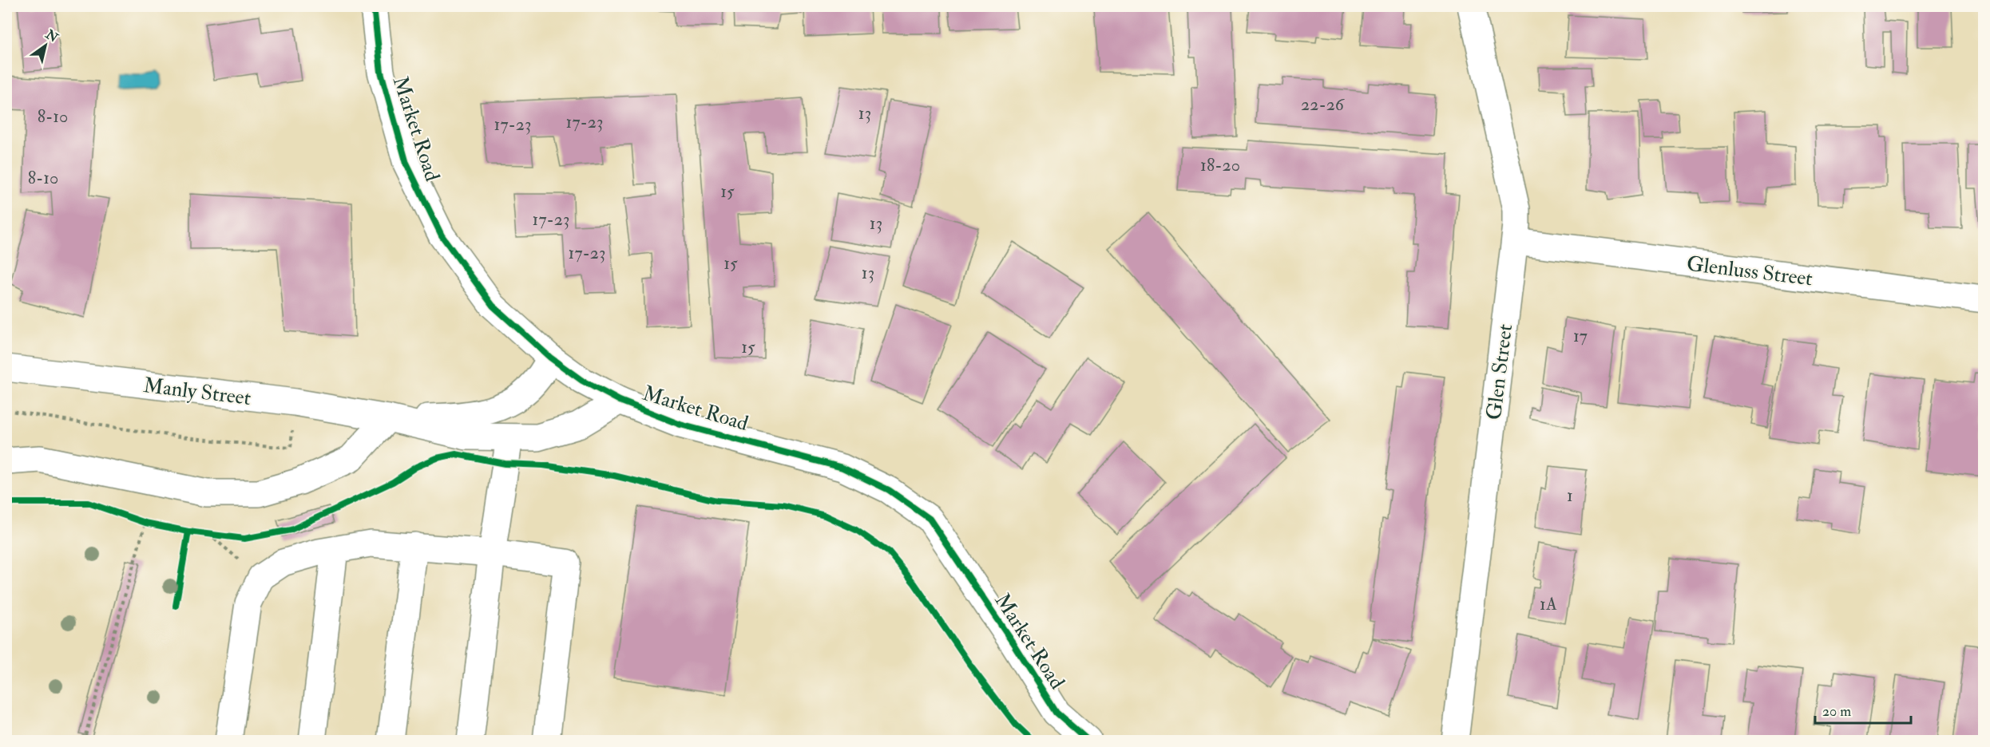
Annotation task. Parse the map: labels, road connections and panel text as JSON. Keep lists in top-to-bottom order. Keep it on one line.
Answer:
{"streets":{"street":["Market Road","Glenluss Street","Glen Street","Manly Street"]},"crossings":[["Market Road","Manly Street"],["Glenluss Street","Glen Street"]],"house_numbers":["22-26","13","8-10","17-23","17-23","18-20","8-10","15","17-23","13","17-23","15","13","17","15","1","1A"],"scale_bar":"20 m","north":"top right"}
